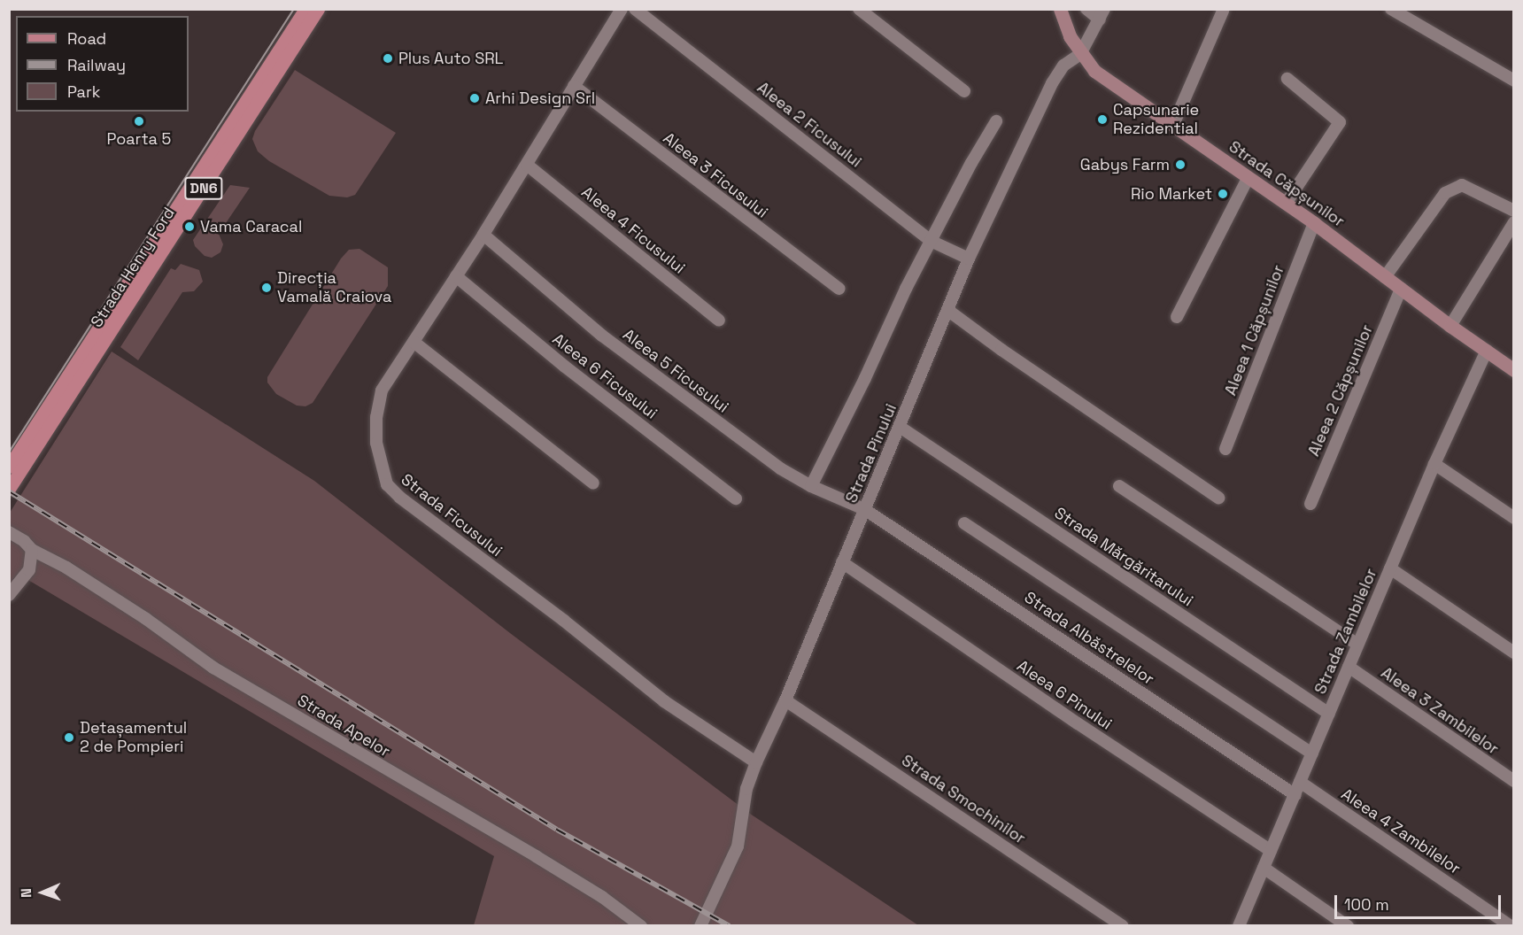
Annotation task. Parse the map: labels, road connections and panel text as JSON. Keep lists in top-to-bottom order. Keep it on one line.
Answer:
{"streets":{"main road":["DN6","Strada Henry Ford"],"street":["Aleea 2 Ficusului","Aleea 3 Ficusului","Strada Căpșunilor","Aleea 4 Ficusului","Aleea 1 Căpșunilor","Aleea 5 Ficusului","Aleea 6 Ficusului","Aleea 2 Căpșunilor","Strada Pinului","Strada Ficusului","Strada Mărgăritarului","Strada Zambilelor","Strada Albăstrelelor","Aleea 6 Pinului","Aleea 3 Zambilelor","Strada Apelor","Strada Smochinilor","Aleea 4 Zambilelor"]},"crossings":[["Aleea 2 Ficusului","Strada Pinului"],["Aleea 3 Ficusului","Strada Ficusului"],["Strada Căpșunilor","Aleea 1 Căpșunilor"],["Strada Căpșunilor","Aleea 2 Căpșunilor"],["Strada Căpșunilor","Strada Pinului"],["Strada Căpșunilor","Strada Zambilelor"],["Aleea 4 Ficusului","Strada Ficusului"],["Aleea 5 Ficusului","Strada Pinului"],["Aleea 5 Ficusului","Strada Ficusului"],["Aleea 5 Ficusului","Strada Albăstrelelor"],["Aleea 6 Ficusului","Strada Ficusului"],["Strada Pinului","Strada Ficusului"],["Strada Pinului","Strada Mărgăritarului"],["Strada Pinului","Strada Albăstrelelor"],["Strada Pinului","Aleea 6 Pinului"],["Strada Pinului","Strada Smochinilor"],["Strada Mărgăritarului","Strada Zambilelor"],["Strada Zambilelor","Strada Albăstrelelor"],["Strada Zambilelor","Aleea 6 Pinului"],["Strada Zambilelor","Aleea 3 Zambilelor"],["Strada Zambilelor","Aleea 4 Zambilelor"]],"places":["Plus Auto SRL","Arhi Design Srl","Capsunarie Rezidential","Poarta 5","Gabys Farm","Rio Market","Vama Caracal","Direcția Vamală Craiova","Detașamentul 2 de Pompieri"],"legend":["Road","Railway","Park"],"scale_bar":"100 m","north":"left"}
